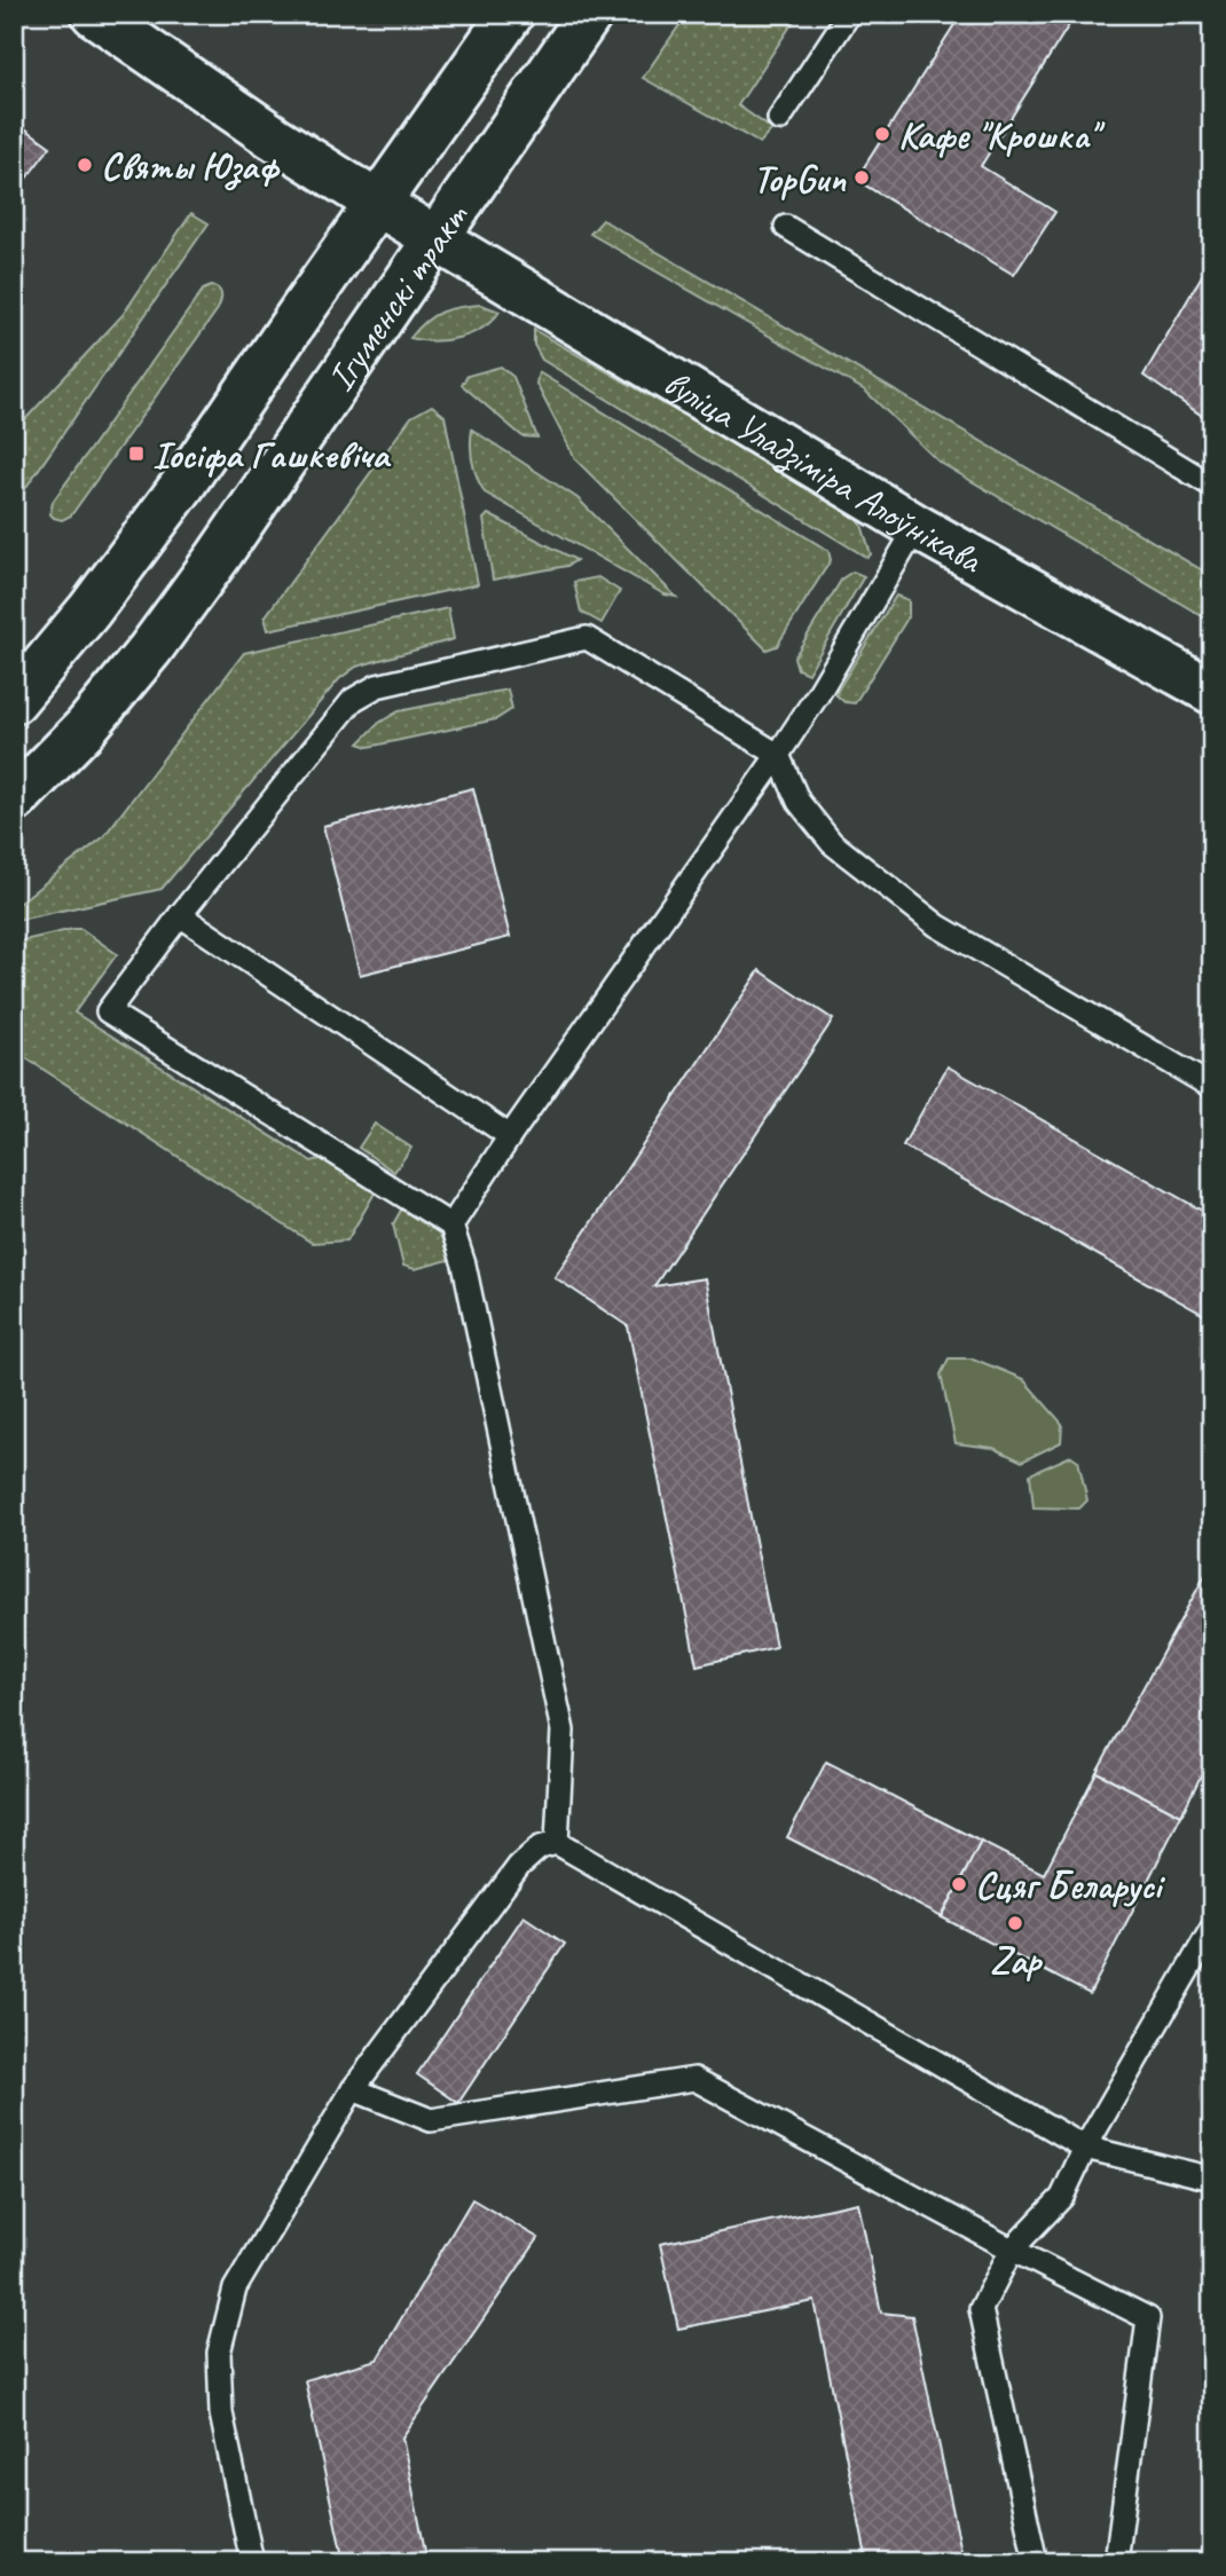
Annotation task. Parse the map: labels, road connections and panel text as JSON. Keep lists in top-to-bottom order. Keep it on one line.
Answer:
{"streets":{"main road":["Ігуменскі тракт","вуліца Уладзіміра Алоўнікава"]},"crossings":[["Ігуменскі тракт","вуліца Уладзіміра Алоўнікава"]],"places":{"other":["Кафе \"Крошка\"","Святы Юзаф","TopGun","Сцяг Беларусі","Zap"],"transit":["Іосіфа Гашкевіча"]}}
